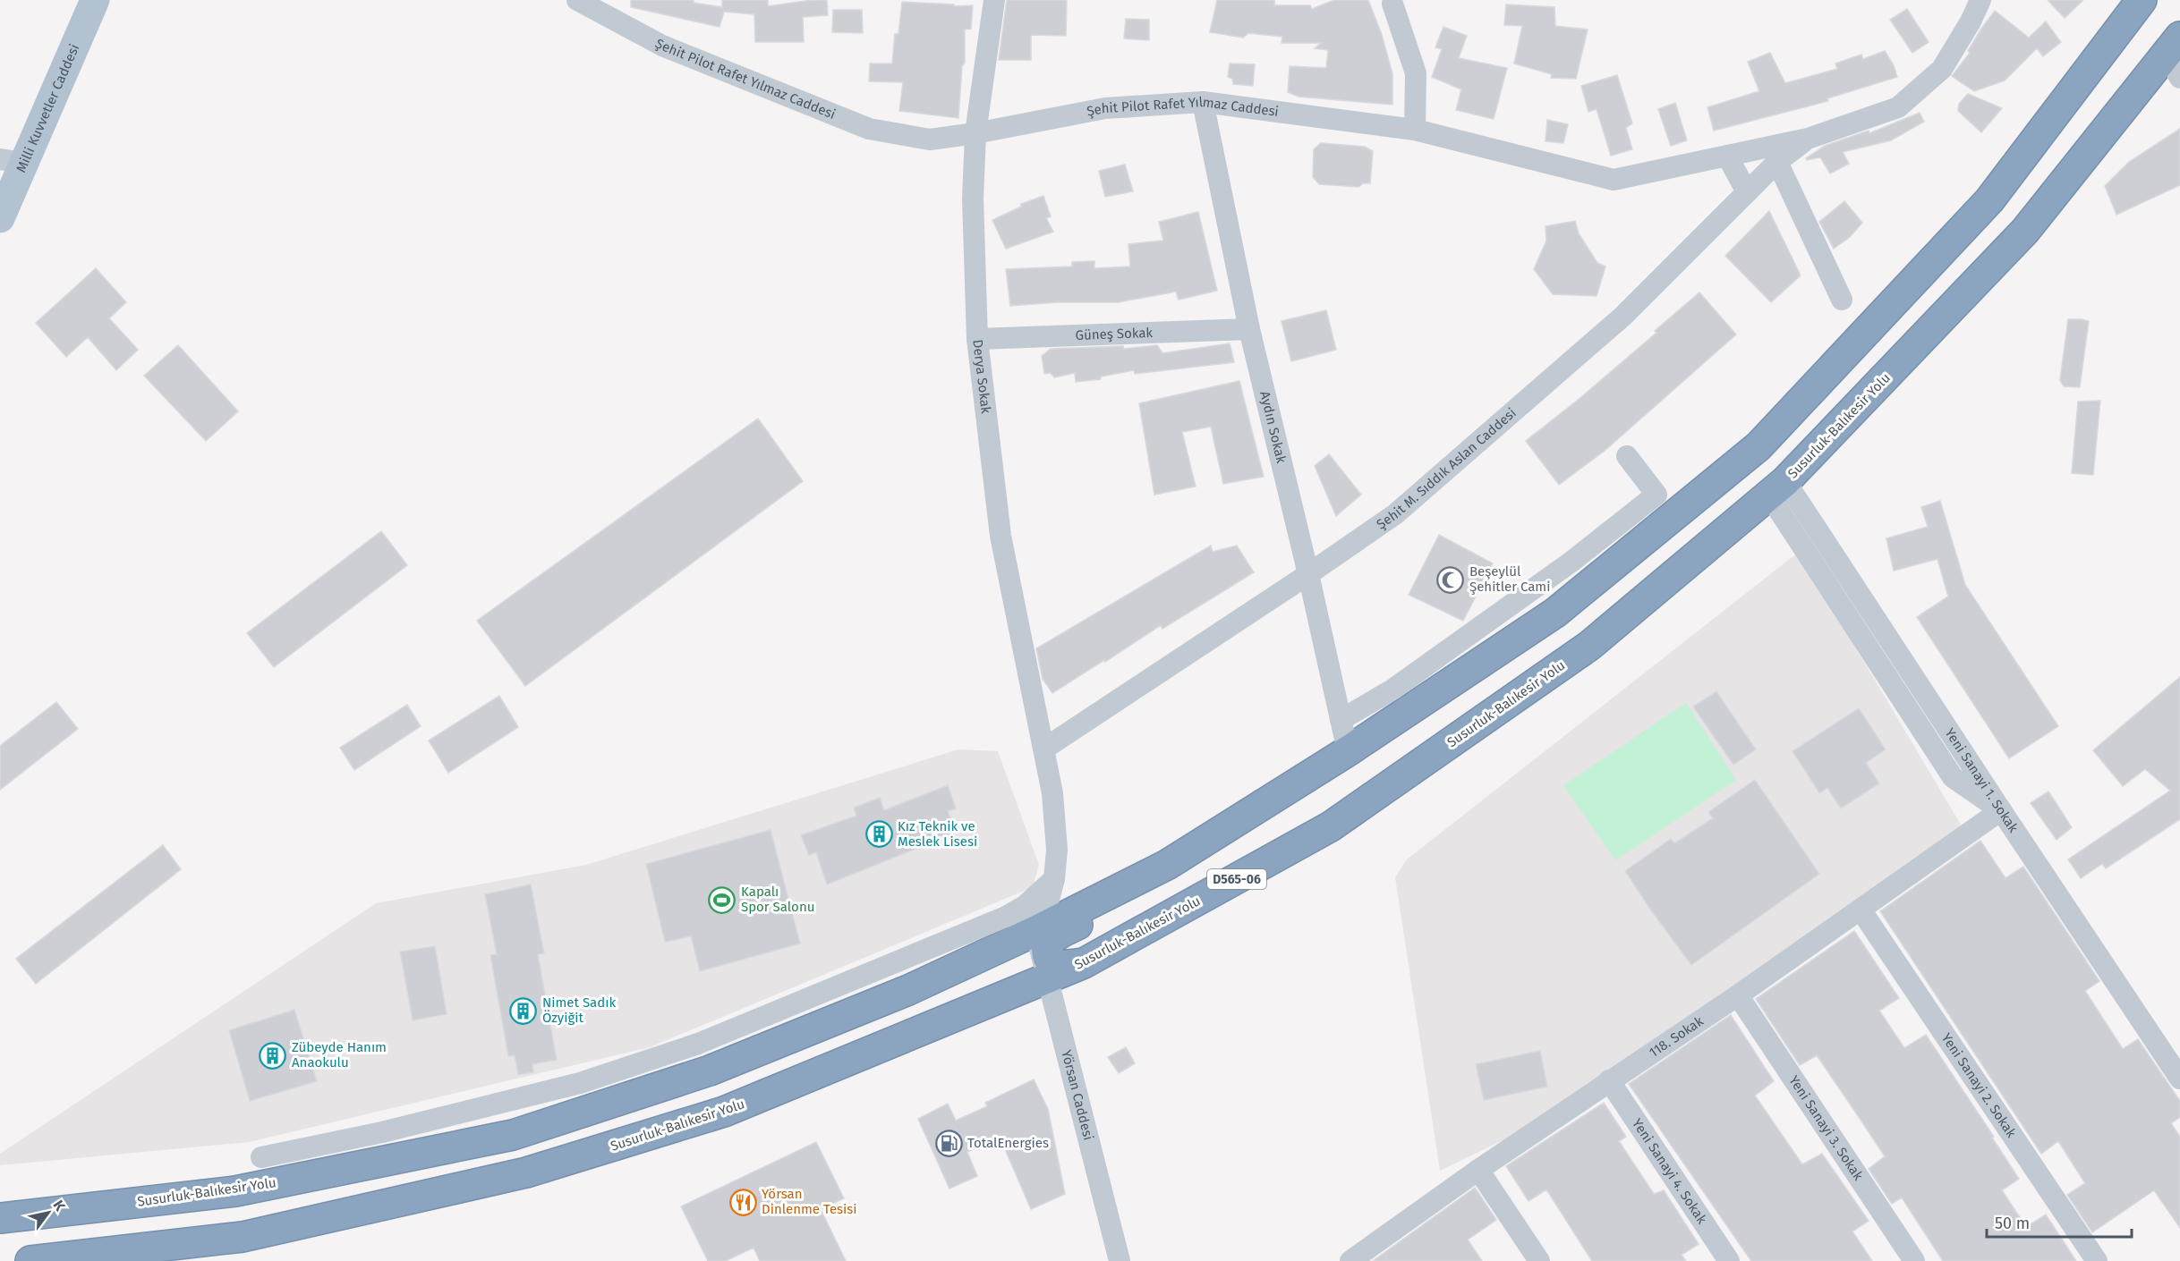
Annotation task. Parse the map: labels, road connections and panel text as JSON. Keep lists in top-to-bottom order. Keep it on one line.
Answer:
{"streets":{"highway":["Susurluk-Balıkesir Yolu","D565-06"],"main road":["Milli Kuvvetler Caddesi"],"street":["Şehit Pilot Rafet Yılmaz Caddesi","Güneş Sokak","Derya Sokak","Aydın Sokak","Şehit M. Sıddık Aslan Caddesi","Yeni Sanayi 1. Sokak","118. Sokak","Yeni Sanayi 2. Sokak","Yörsan Caddesi","Yeni Sanayi 3. Sokak","Yeni Sanayi 4. Sokak"]},"crossings":[["Şehit Pilot Rafet Yılmaz Caddesi","Derya Sokak"],["Şehit Pilot Rafet Yılmaz Caddesi","Aydın Sokak"],["Şehit Pilot Rafet Yılmaz Caddesi","Şehit M. Sıddık Aslan Caddesi"],["Güneş Sokak","Derya Sokak"],["Güneş Sokak","Aydın Sokak"],["Derya Sokak","Susurluk-Balıkesir Yolu"],["Derya Sokak","Şehit M. Sıddık Aslan Caddesi"],["Derya Sokak","Yörsan Caddesi"],["Susurluk-Balıkesir Yolu","Aydın Sokak"],["Susurluk-Balıkesir Yolu","Yörsan Caddesi"],["Aydın Sokak","Şehit M. Sıddık Aslan Caddesi"],["Yeni Sanayi 1. Sokak","118. Sokak"],["118. Sokak","Yeni Sanayi 2. Sokak"],["118. Sokak","Yeni Sanayi 3. Sokak"],["118. Sokak","Yeni Sanayi 4. Sokak"]],"places":{"mosque":["Beşeylül Şehitler Cami"],"building":["Kız Teknik ve Meslek Lisesi","Nimet Sadık Özyiğit","Zübeyde Hanım Anaokulu"],"sports":["Kapalı Spor Salonu"],"fuel station":["TotalEnergies"],"restaurant":["Yörsan Dinlenme Tesisi"]},"scale_bar":"50 m","north":"top right"}
